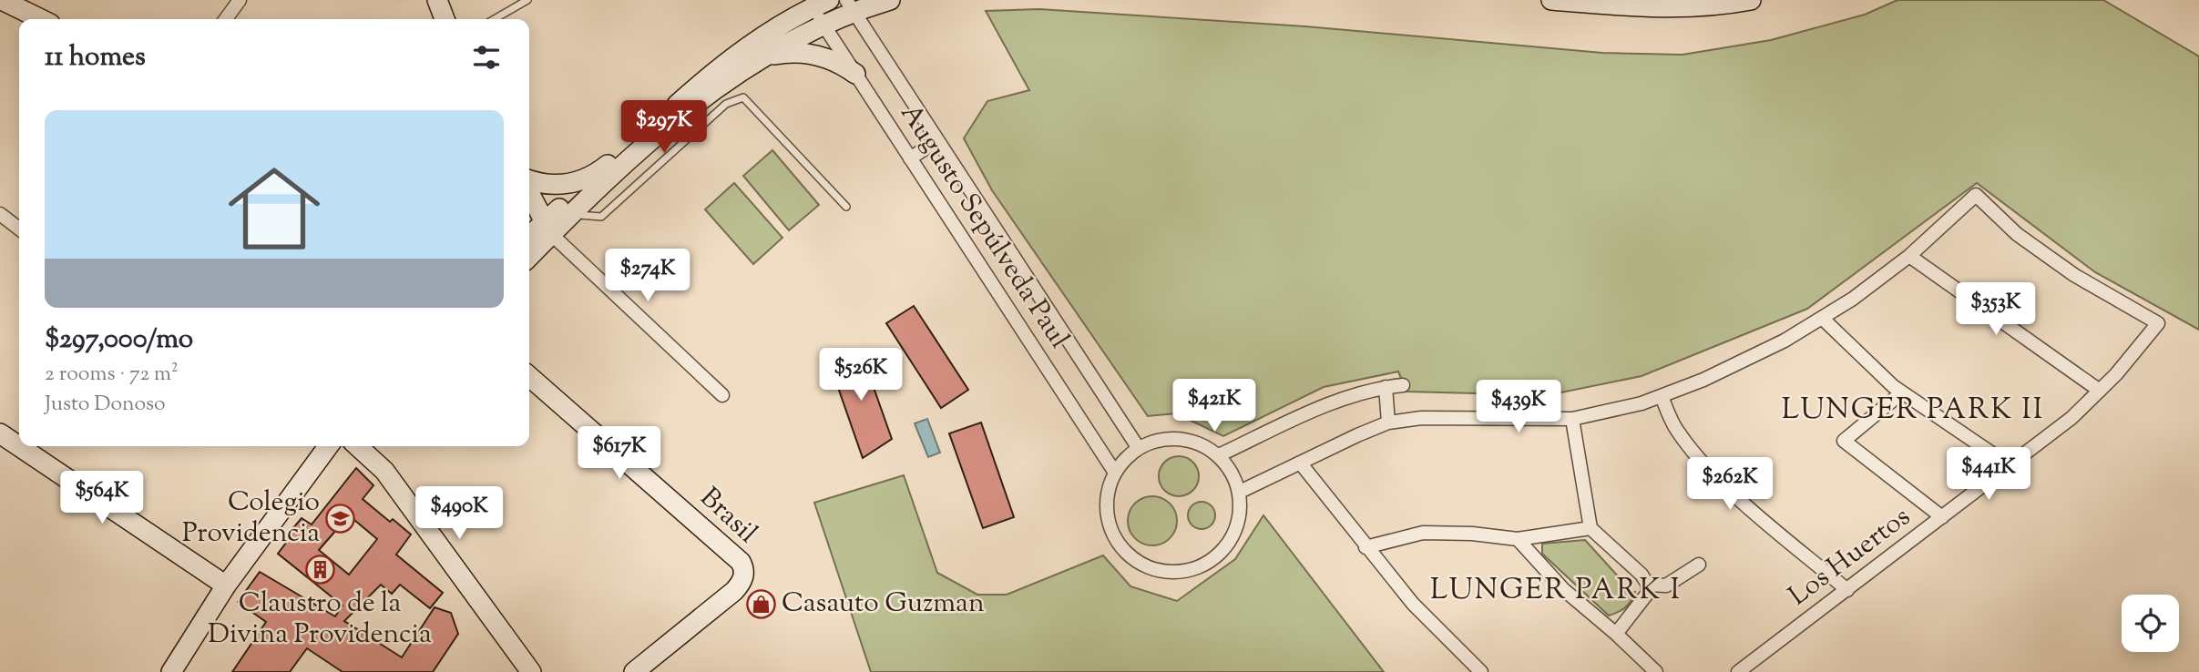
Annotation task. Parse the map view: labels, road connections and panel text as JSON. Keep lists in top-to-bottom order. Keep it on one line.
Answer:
{"streets":{"main road":["Brasil"],"street":["Augusto Sepúlveda Paul","Los Huertos"]},"districts":["LUNGER PARK II","LUNGER PARK I"],"places":{"school or university":["Colegio Providencia"],"building":["Claustro de la Divina Providencia"],"shop":["Casauto Guzman"]},"page":{"heading":"11 homes","list":[{"name":"$297,000/mo","note":"2 rooms · 72 m² · Justo Donoso"}],"price":["$297K","$274K","$353K","$526K","$421K","$439K","$617K","$441K","$262K","$564K","$490K"]}}
